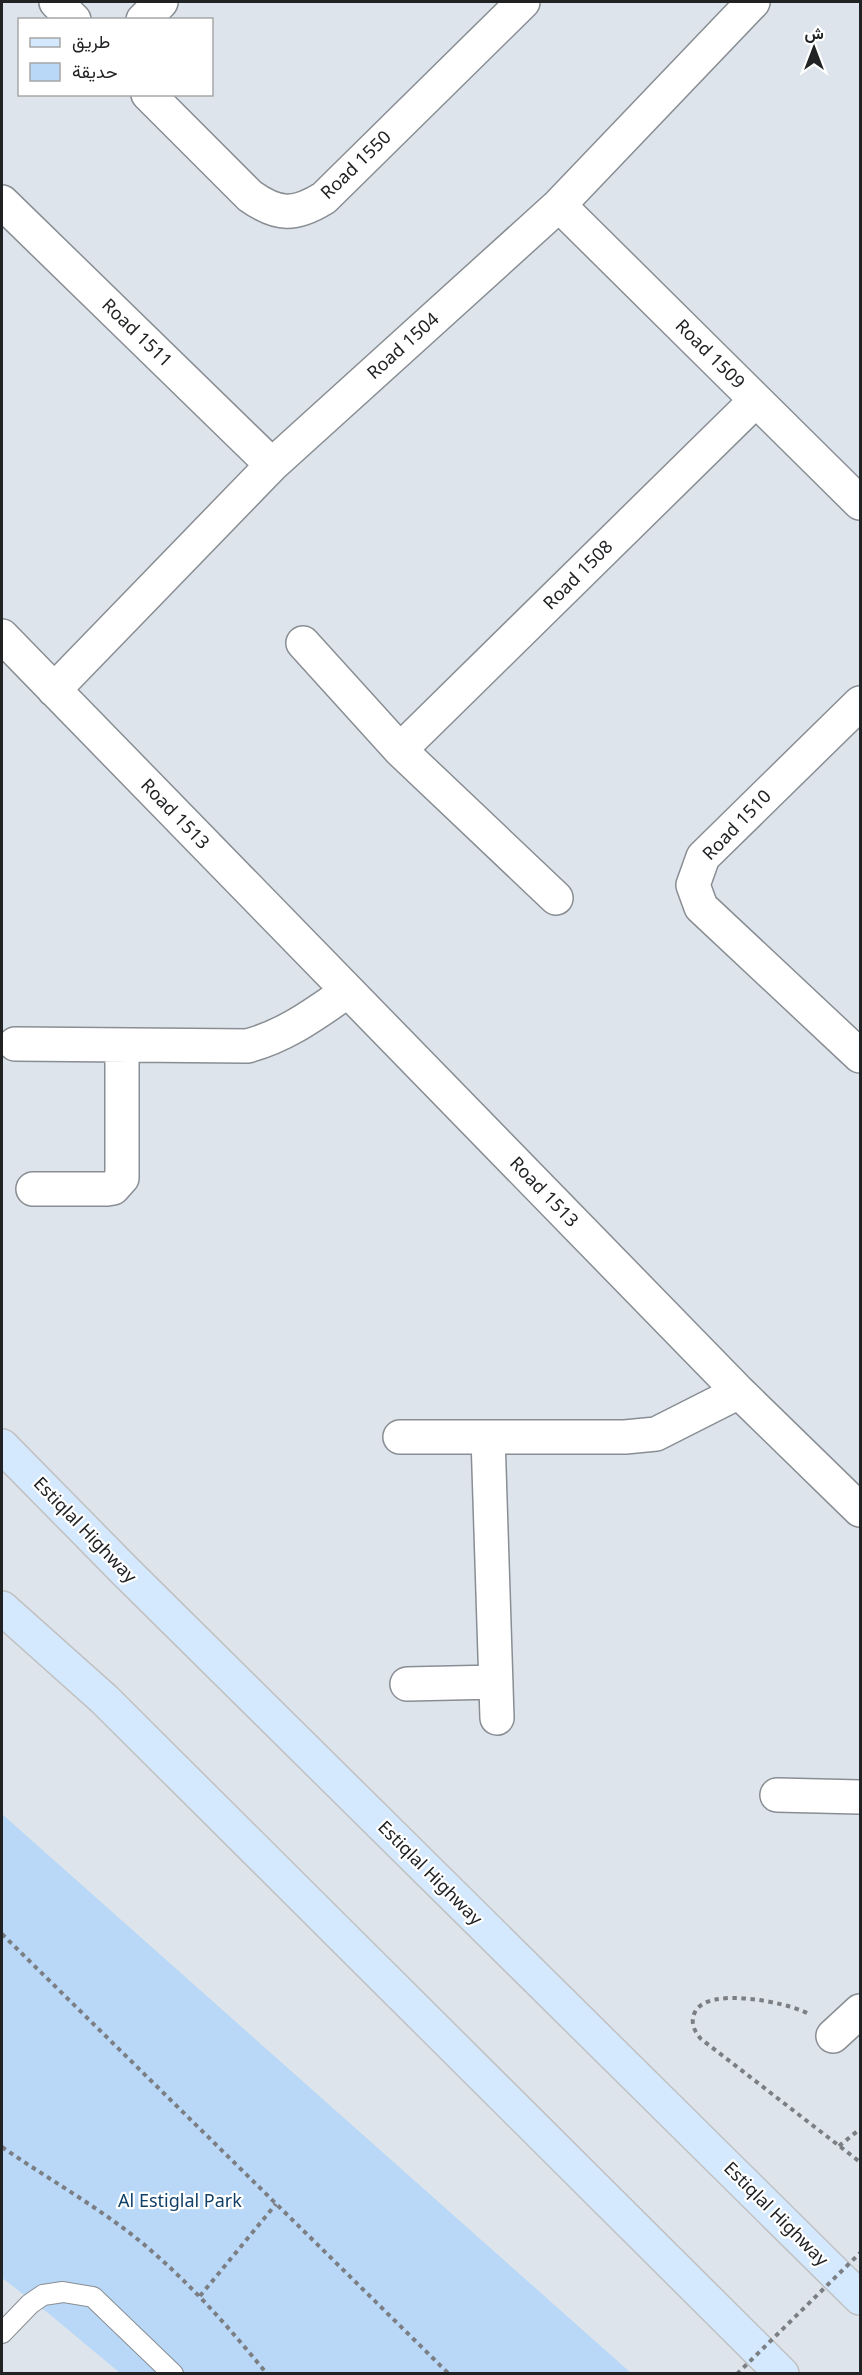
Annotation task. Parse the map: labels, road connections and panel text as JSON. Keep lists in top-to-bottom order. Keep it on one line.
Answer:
{"streets":{"main road":["Estiqlal Highway"],"street":["Road 1550","Road 1511","Road 1504","Road 1509","Road 1508","Road 1513","Road 1510"]},"crossings":[["Road 1511","Road 1504"],["Road 1504","Road 1509"],["Road 1504","Road 1513"],["Road 1509","Road 1508"]],"parks":["Al Estiglal Park"],"legend":["طريق","حديقة"],"north":"top"}
